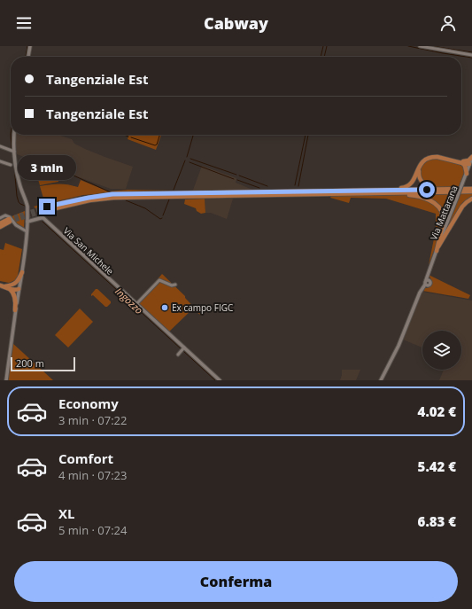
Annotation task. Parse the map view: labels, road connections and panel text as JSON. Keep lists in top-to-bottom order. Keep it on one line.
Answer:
{"streets":{"street":["Via Mattarana","Via San Michele"]},"water":["Ingozzo"],"places":["Ex campo FIGC"],"scale_bar":"200 m","page":{"header":"Cabway","banner":["Tangenziale Est","Tangenziale Est"],"bubble":"3 min","scale":"200 m","list":[{"name":"Economy","note":"3 min · 07:22","value":"4.02 €"},{"name":"Comfort","note":"4 min · 07:23","value":"5.42 €"},{"name":"XL","note":"5 min · 07:24","value":"6.83 €"}],"buttons":"Conferma"}}
